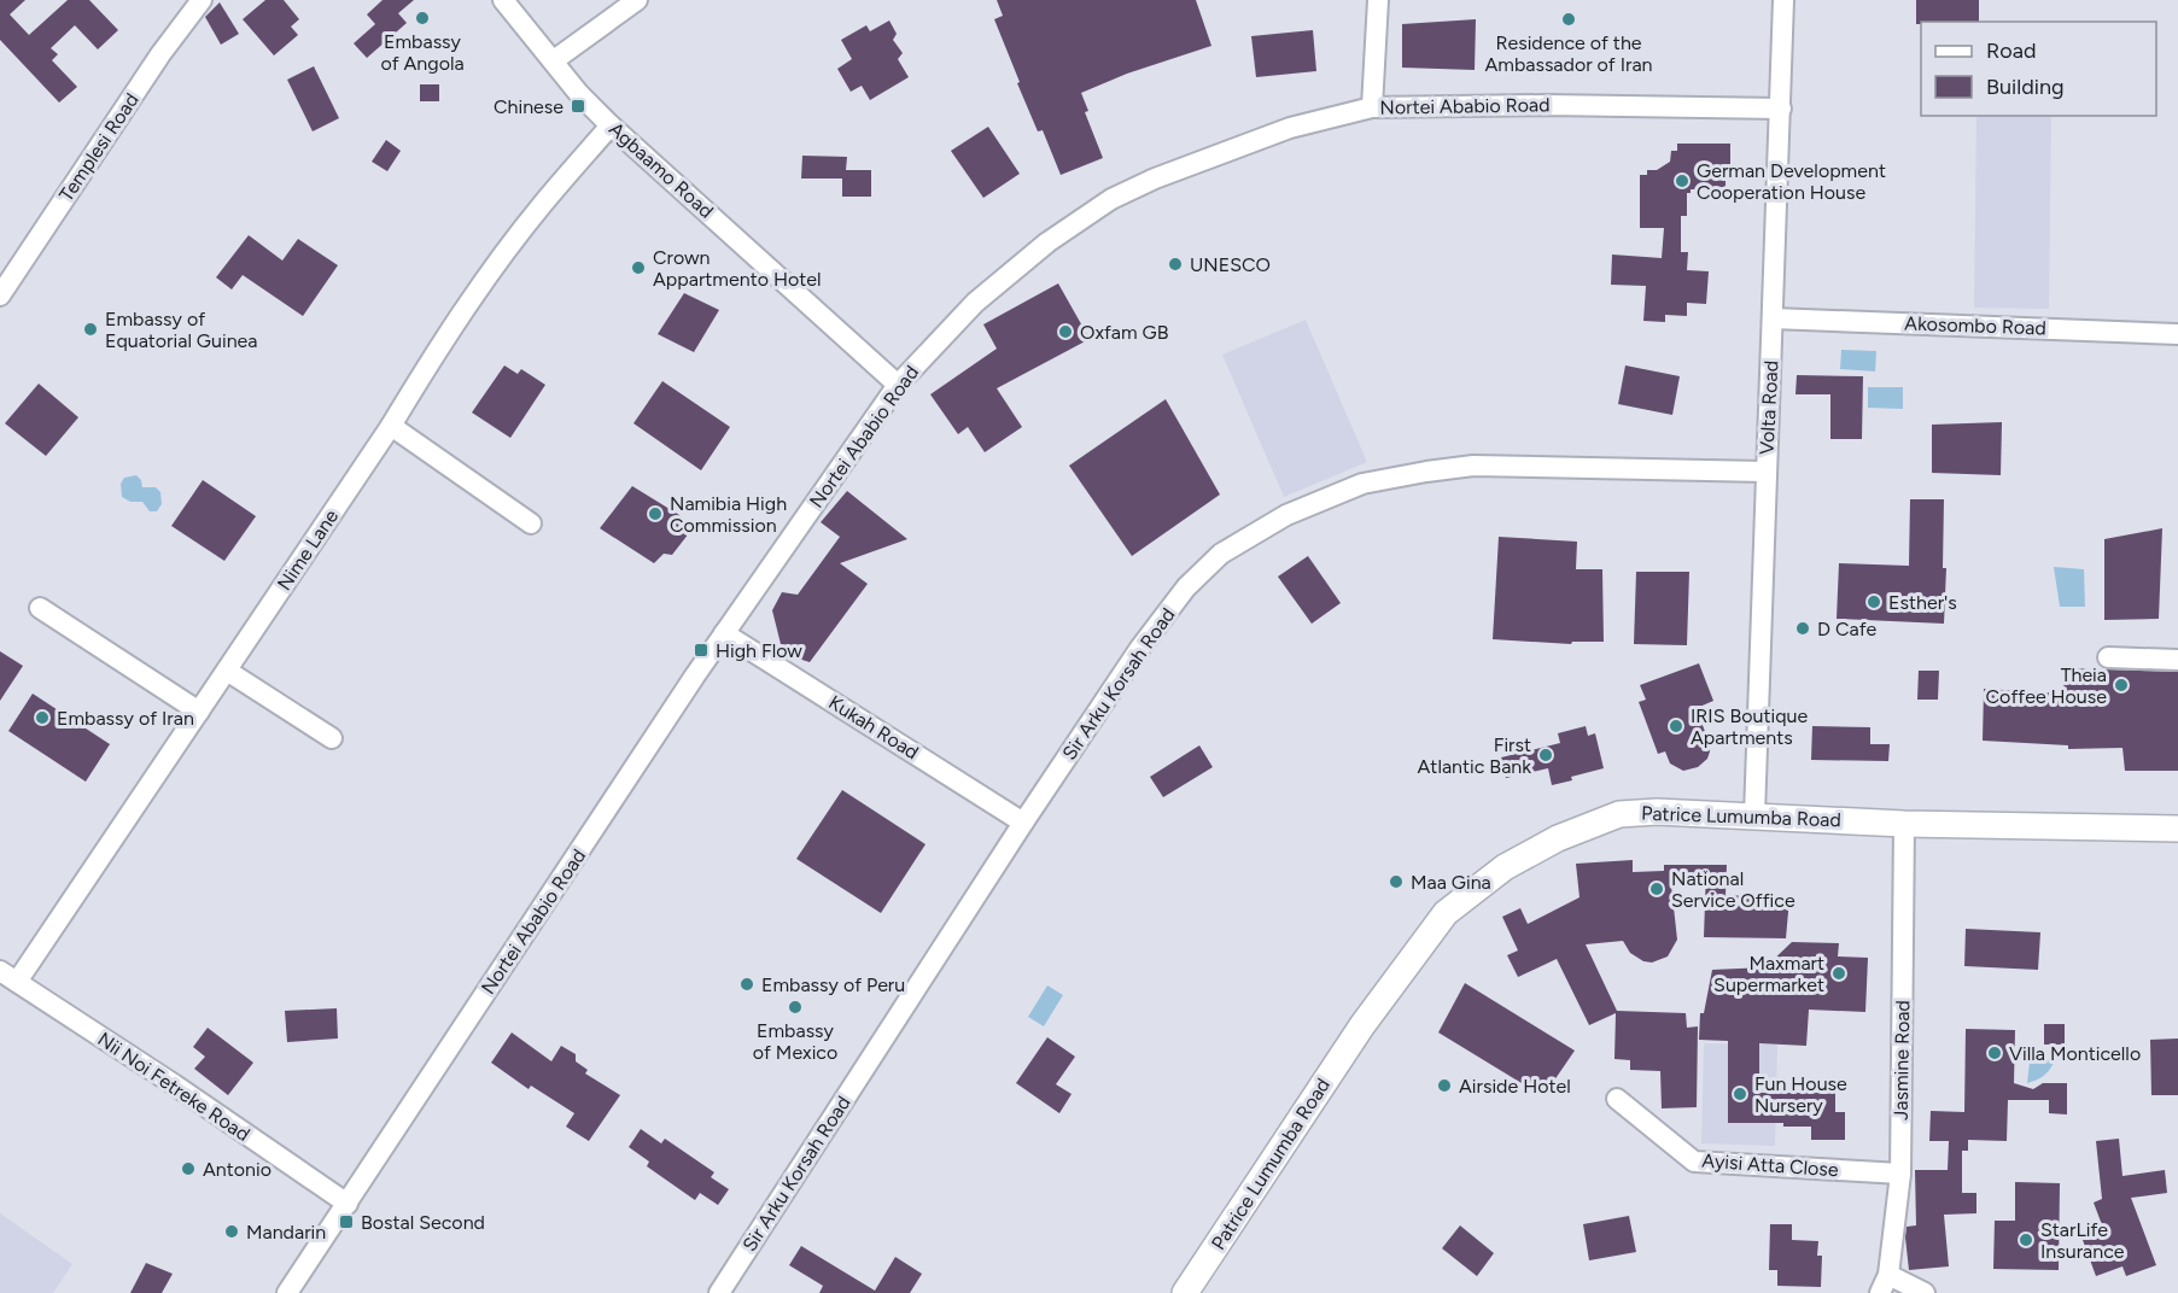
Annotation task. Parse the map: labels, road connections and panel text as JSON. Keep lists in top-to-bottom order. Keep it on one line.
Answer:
{"streets":{"street":["Nortei Ababio Road","Templesi Road","Agbaamo Road","Akosombo Road","Volta Road","Nime Lane","Sir Arku Korsah Road","Kukah Road","Patrice Lumumba Road","Jasmine Road","Nii Noi Fetreke Road","Ayisi Atta Close"]},"crossings":[["Nortei Ababio Road","Agbaamo Road"],["Nortei Ababio Road","Volta Road"],["Nortei Ababio Road","Kukah Road"],["Nortei Ababio Road","Nii Noi Fetreke Road"],["Agbaamo Road","Nime Lane"],["Akosombo Road","Volta Road"],["Volta Road","Sir Arku Korsah Road"],["Volta Road","Patrice Lumumba Road"],["Nime Lane","Nii Noi Fetreke Road"],["Sir Arku Korsah Road","Kukah Road"],["Patrice Lumumba Road","Jasmine Road"],["Jasmine Road","Ayisi Atta Close"]],"places":{"other":["Embassy of Angola","Residence of the Ambassador of Iran","German Development Cooperation House","UNESCO","Crown Appartmento Hotel","Embassy of Equatorial Guinea","Oxfam GB","Namibia High Commission","Esther's","D Cafe","Theia Coffee House","Embassy of Iran","IRIS Boutique Apartments","First Atlantic Bank","Maa Gina","National Service Office","Maxmart Supermarket","Embassy of Peru","Embassy of Mexico","Villa Monticello","Airside Hotel","Fun House Nursery","Antonio","Mandarin","StarLife Insurance"],"transit":["Chinese","High Flow","Bostal Second"]},"legend":["Road","Building"]}
